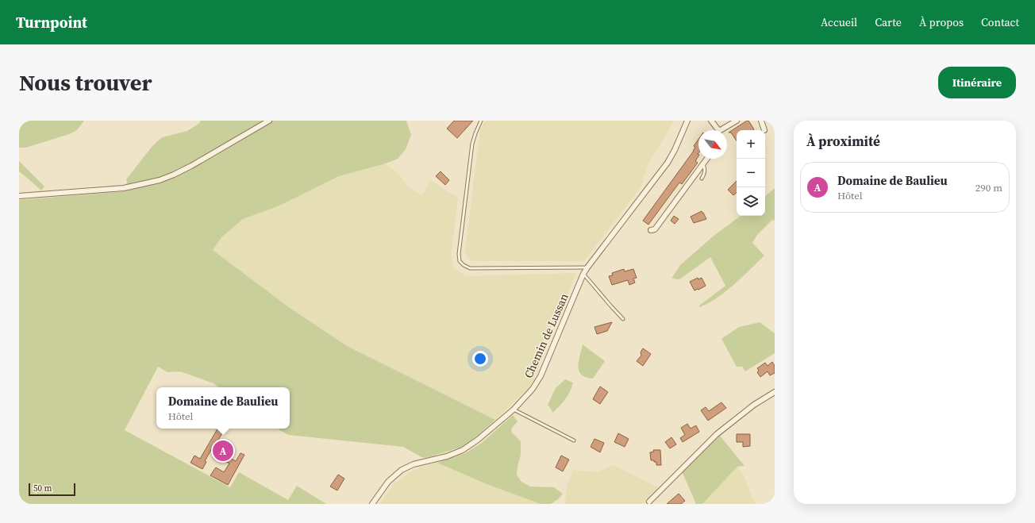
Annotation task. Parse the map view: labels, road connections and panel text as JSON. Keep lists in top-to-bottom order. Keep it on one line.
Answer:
{"streets":{"street":["Chemin de Lussan"]},"scale_bar":"50 m","north":"bottom right","page":{"header":"Turnpoint","nav":["Accueil","Carte","À propos","Contact"],"buttons":"Itinéraire","title":"Nous trouver","heading":"À proximité","map_buttons":["+","−"],"list":[{"mark":"A","name":"Domaine de Baulieu","note":"Hôtel","value":"290 m"}],"popup":["Domaine de Baulieu","Hôtel"],"pins":"A","scale":"50 m"}}
